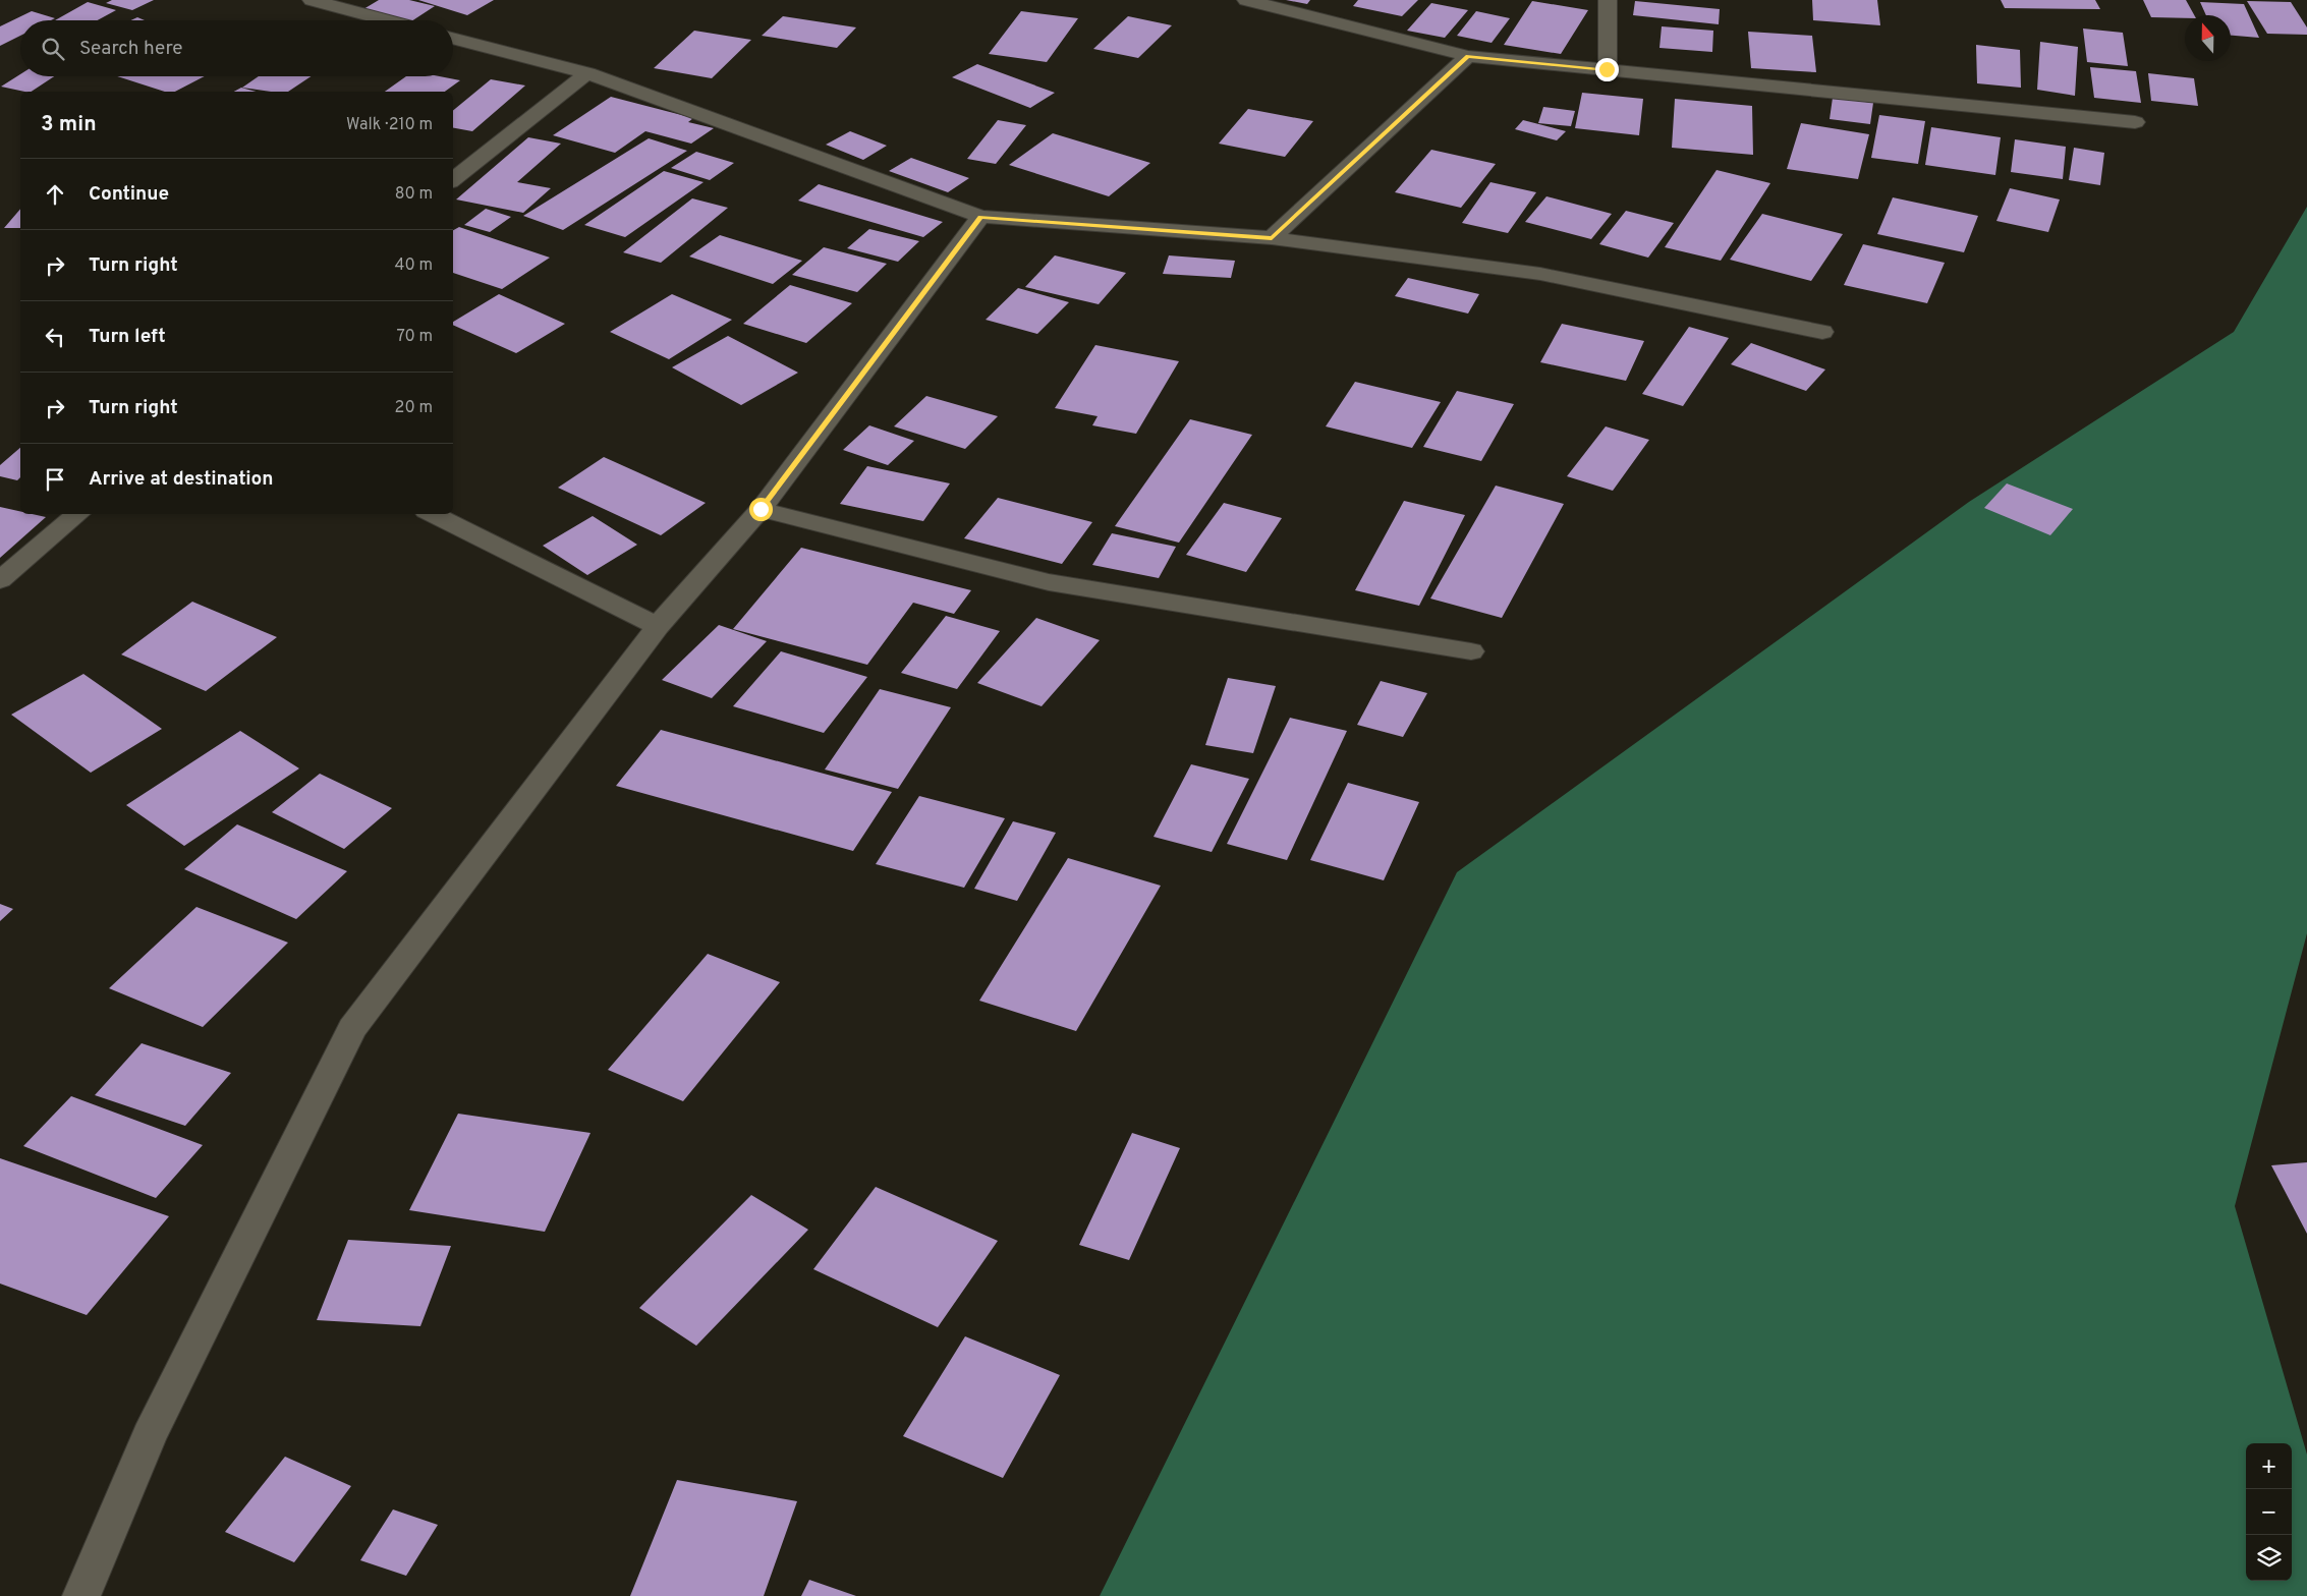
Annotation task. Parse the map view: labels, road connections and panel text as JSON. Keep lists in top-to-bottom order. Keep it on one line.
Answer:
{"north":"top","page":{"search":"Search here","heading":["3 min","Walk · 210 m"],"list":[["Continue","80 m"],["Turn right","40 m"],["Turn left","70 m"],["Turn right","20 m"],"Arrive at destination"],"map_buttons":["+","−"]}}
